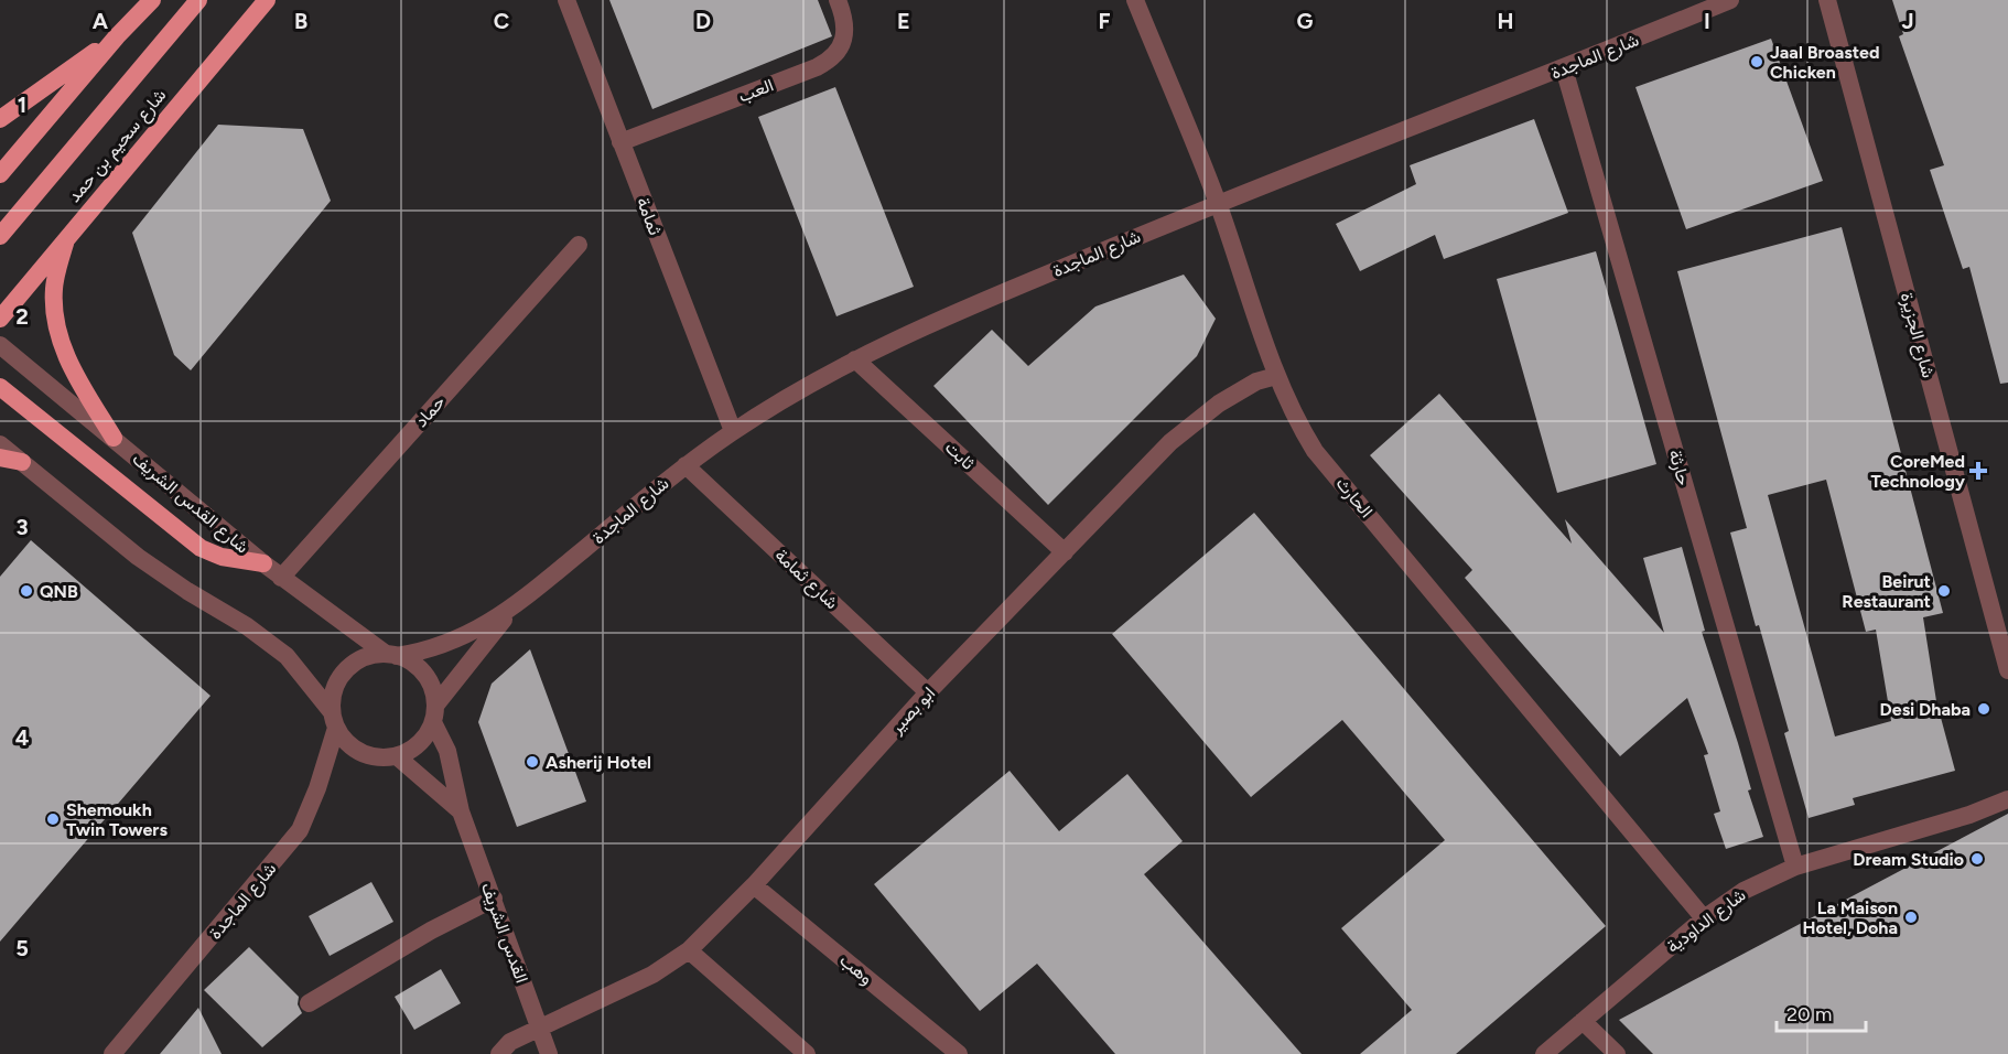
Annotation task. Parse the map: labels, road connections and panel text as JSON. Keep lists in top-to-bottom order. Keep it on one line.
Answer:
{"streets":{"highway":["شارع سحيم بن حمد"],"street":["شارع الماجدة","العب","ثمامة","شارع الجزيرة","حماد","ثابت","حارثة","الحارث","شارع القدس الشريف","شارع ثمامة","ابو بصير","شارع الداودية","القدس الشريف","وهب"]},"crossings":[["شارع الماجدة","ثمامة"],["شارع الماجدة","ثابت"],["شارع الماجدة","حارثة"],["شارع الماجدة","الحارث"],["شارع الماجدة","شارع القدس الشريف"],["شارع الماجدة","شارع ثمامة"],["شارع الماجدة","القدس الشريف"],["العب","ثمامة"],["حماد","شارع القدس الشريف"],["ثابت","ابو بصير"],["حارثة","شارع الداودية"],["الحارث","ابو بصير"],["الحارث","شارع الداودية"],["شارع القدس الشريف","القدس الشريف"],["شارع ثمامة","ابو بصير"],["ابو بصير","القدس الشريف"],["ابو بصير","وهب"]],"places":{"other":["Jaal Broasted Chicken","QNB","Beirut Restaurant","Desi Dhaba","Asherij Hotel","Shemoukh Twin Towers","Dream Studio","La Maison Hotel, Doha"],"health":["CoreMed Technology"]},"scale_bar":"20 m","grid":{"columns":["A","B","C","D","E","F","G","H","I","J"],"rows":["1","2","3","4","5"]}}
